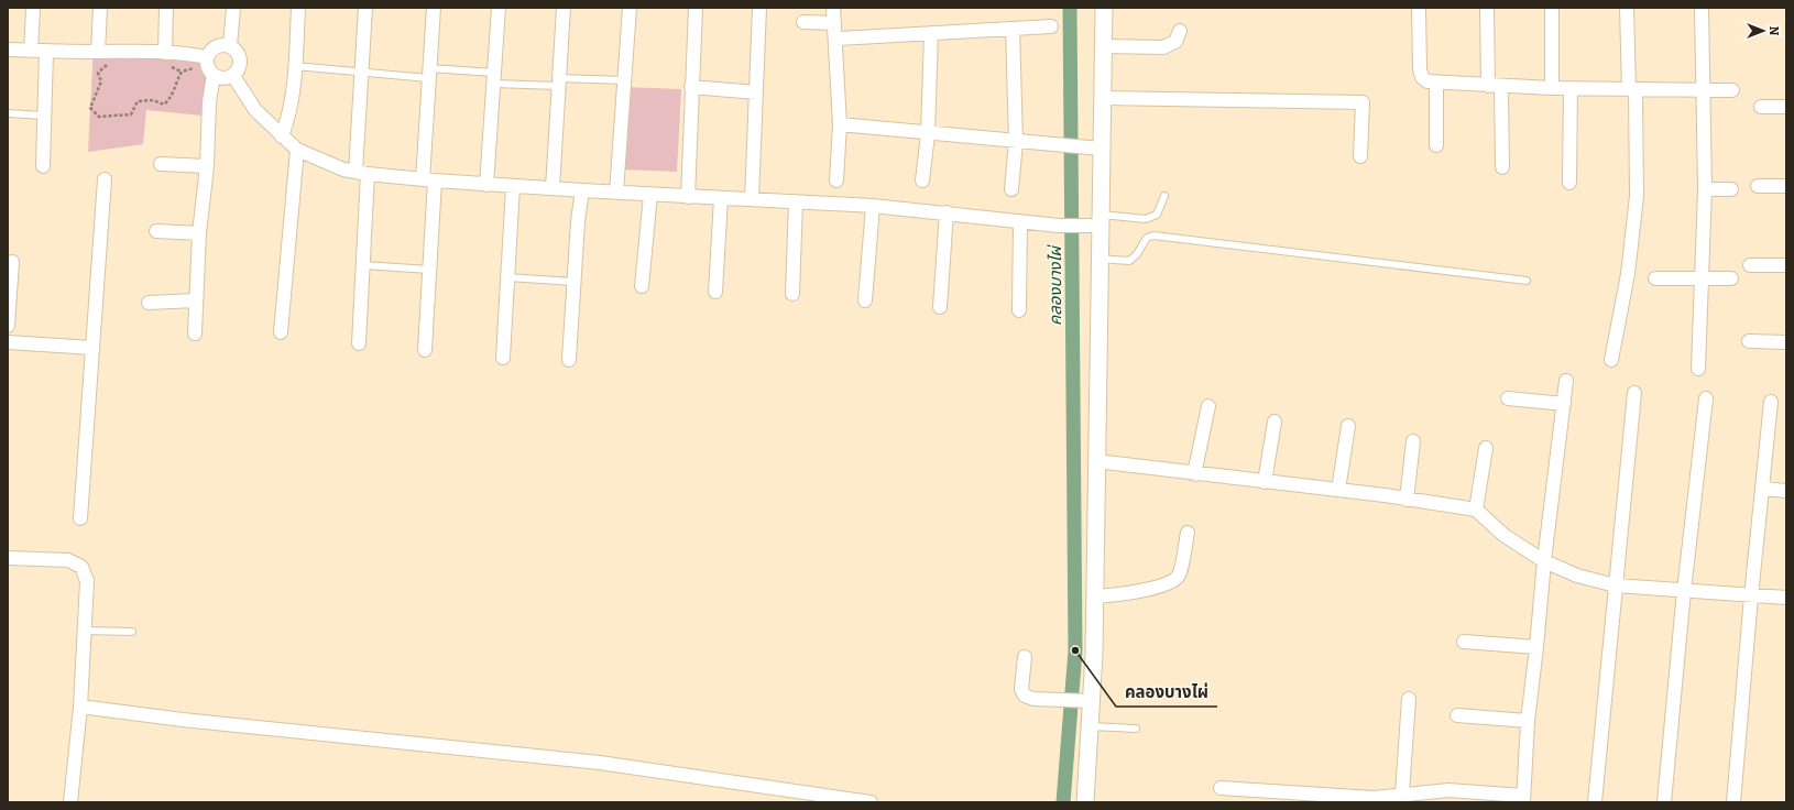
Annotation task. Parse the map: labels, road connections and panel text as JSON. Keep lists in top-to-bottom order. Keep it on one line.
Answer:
{"water":["คลองบางไผ่"],"places":["คลองบางไผ่"],"north":"right"}
